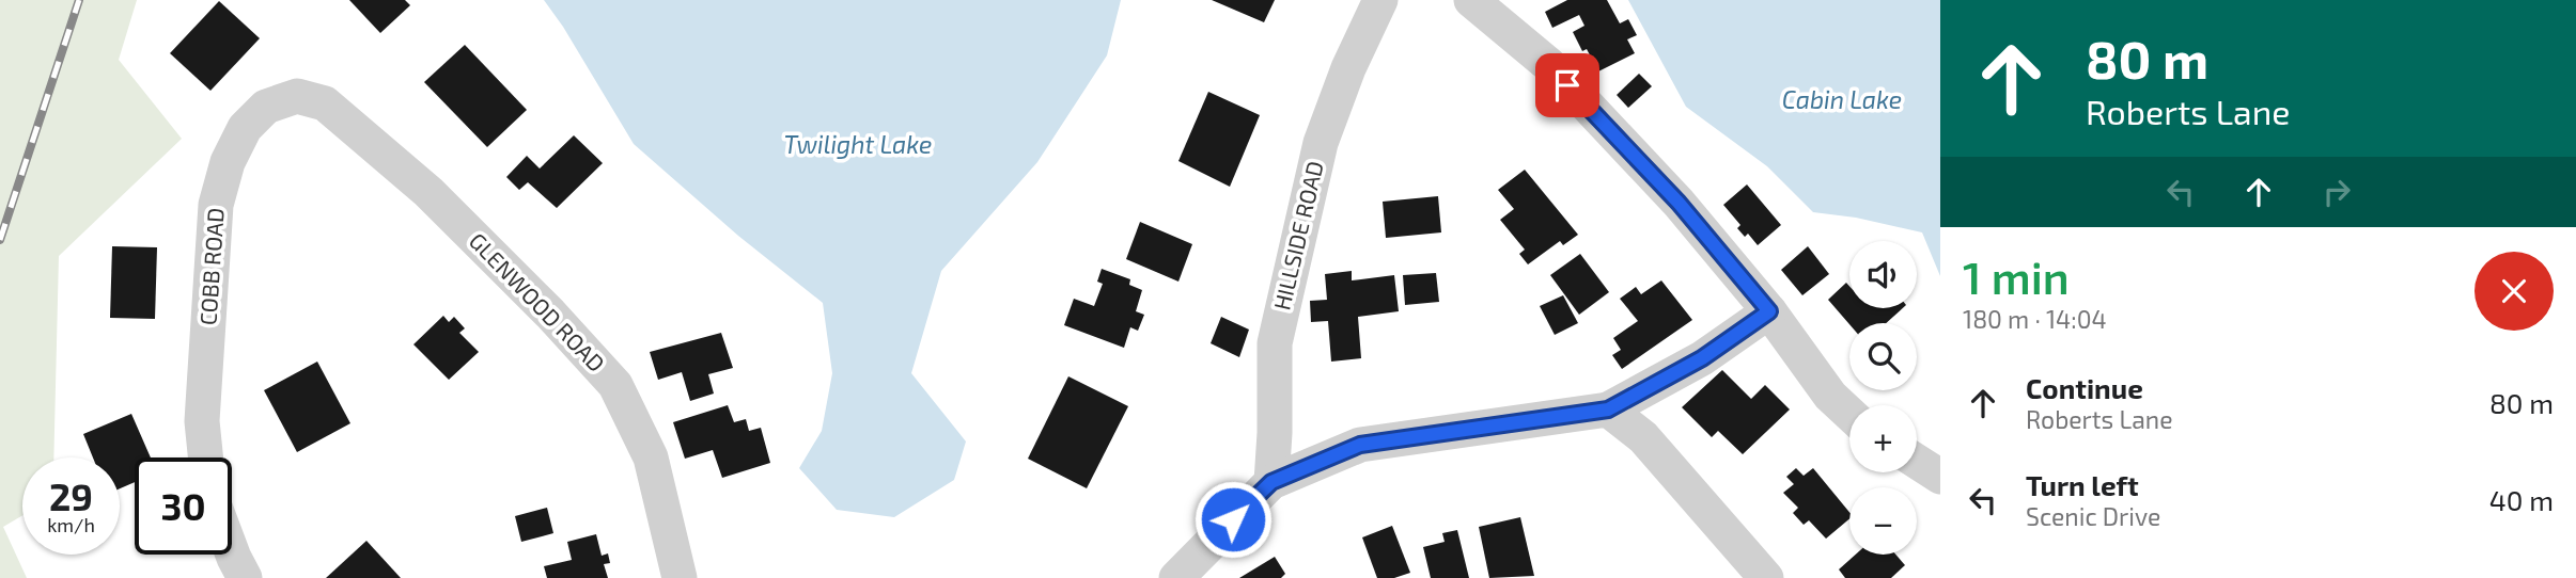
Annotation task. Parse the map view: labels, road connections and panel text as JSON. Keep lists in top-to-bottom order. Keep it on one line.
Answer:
{"streets":{"street":["HILLSIDE ROAD","COBB ROAD","GLENWOOD ROAD"]},"crossings":[["COBB ROAD","GLENWOOD ROAD"]],"water":["Cabin Lake","Twilight Lake"],"page":{"turn":["80 m","Roberts Lane"],"heading":["1 min","180 m · 14:04"],"map_buttons":["+","−"],"list":[{"name":"Continue","note":"Roberts Lane","value":"80 m"},{"name":"Turn left","note":"Scenic Drive","value":"40 m"}],"speed":"29 km/h","limit":"30"}}
